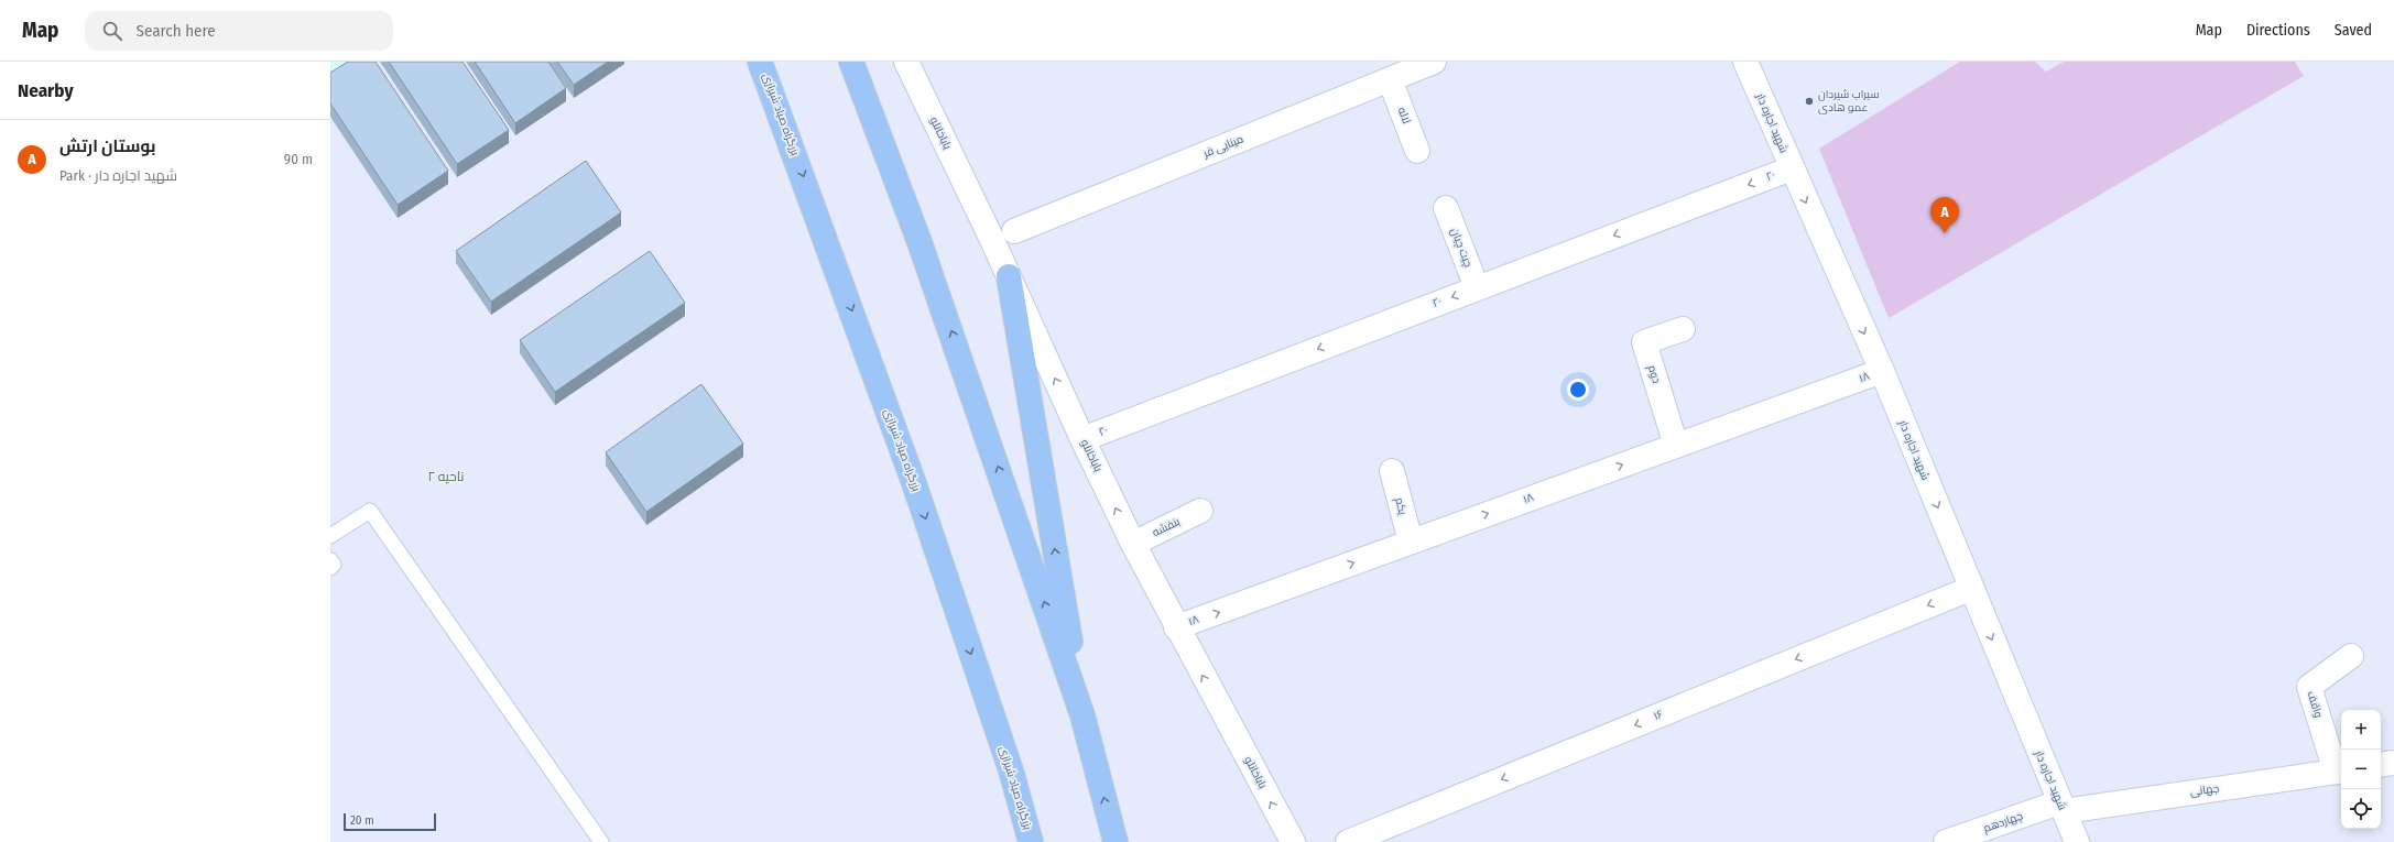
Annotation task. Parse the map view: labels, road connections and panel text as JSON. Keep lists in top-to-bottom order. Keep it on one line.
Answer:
{"streets":{"highway":["بزرگراه صیاد شیرازی"],"street":["لاله","شهید اجاره دار","باباخانلو","مینایی فر","۲۰","چیت چیان","دوم","۱۸","یکم","بنفشه","واقف","۱۶","جهانی","چهاردهم"]},"crossings":[["لاله","مینایی فر"],["شهید اجاره دار","۲۰"],["شهید اجاره دار","۱۸"],["شهید اجاره دار","۱۶"],["شهید اجاره دار","جهانی"],["شهید اجاره دار","چهاردهم"],["باباخانلو","۲۰"],["باباخانلو","۱۸"],["باباخانلو","بنفشه"],["۲۰","چیت چیان"],["دوم","۱۸"],["۱۸","یکم"],["واقف","جهانی"],["جهانی","چهاردهم"]],"one_way":["شهید اجاره دار","باباخانلو","۲۰","۱۸","۱۶"],"districts":["ناحیه ۲"],"places":["سیراب شیردان عمو هادی"],"scale_bar":"20 m","page":{"header":"Map","search":"Search here","nav":["Map","Directions","Saved"],"heading":"Nearby","list":[{"mark":"A","name":"بوستان ارتش","note":"Park · شهید اجاره دار","value":"90 m"}],"pins":"A","map_buttons":["+","−"],"scale":"20 m"}}
